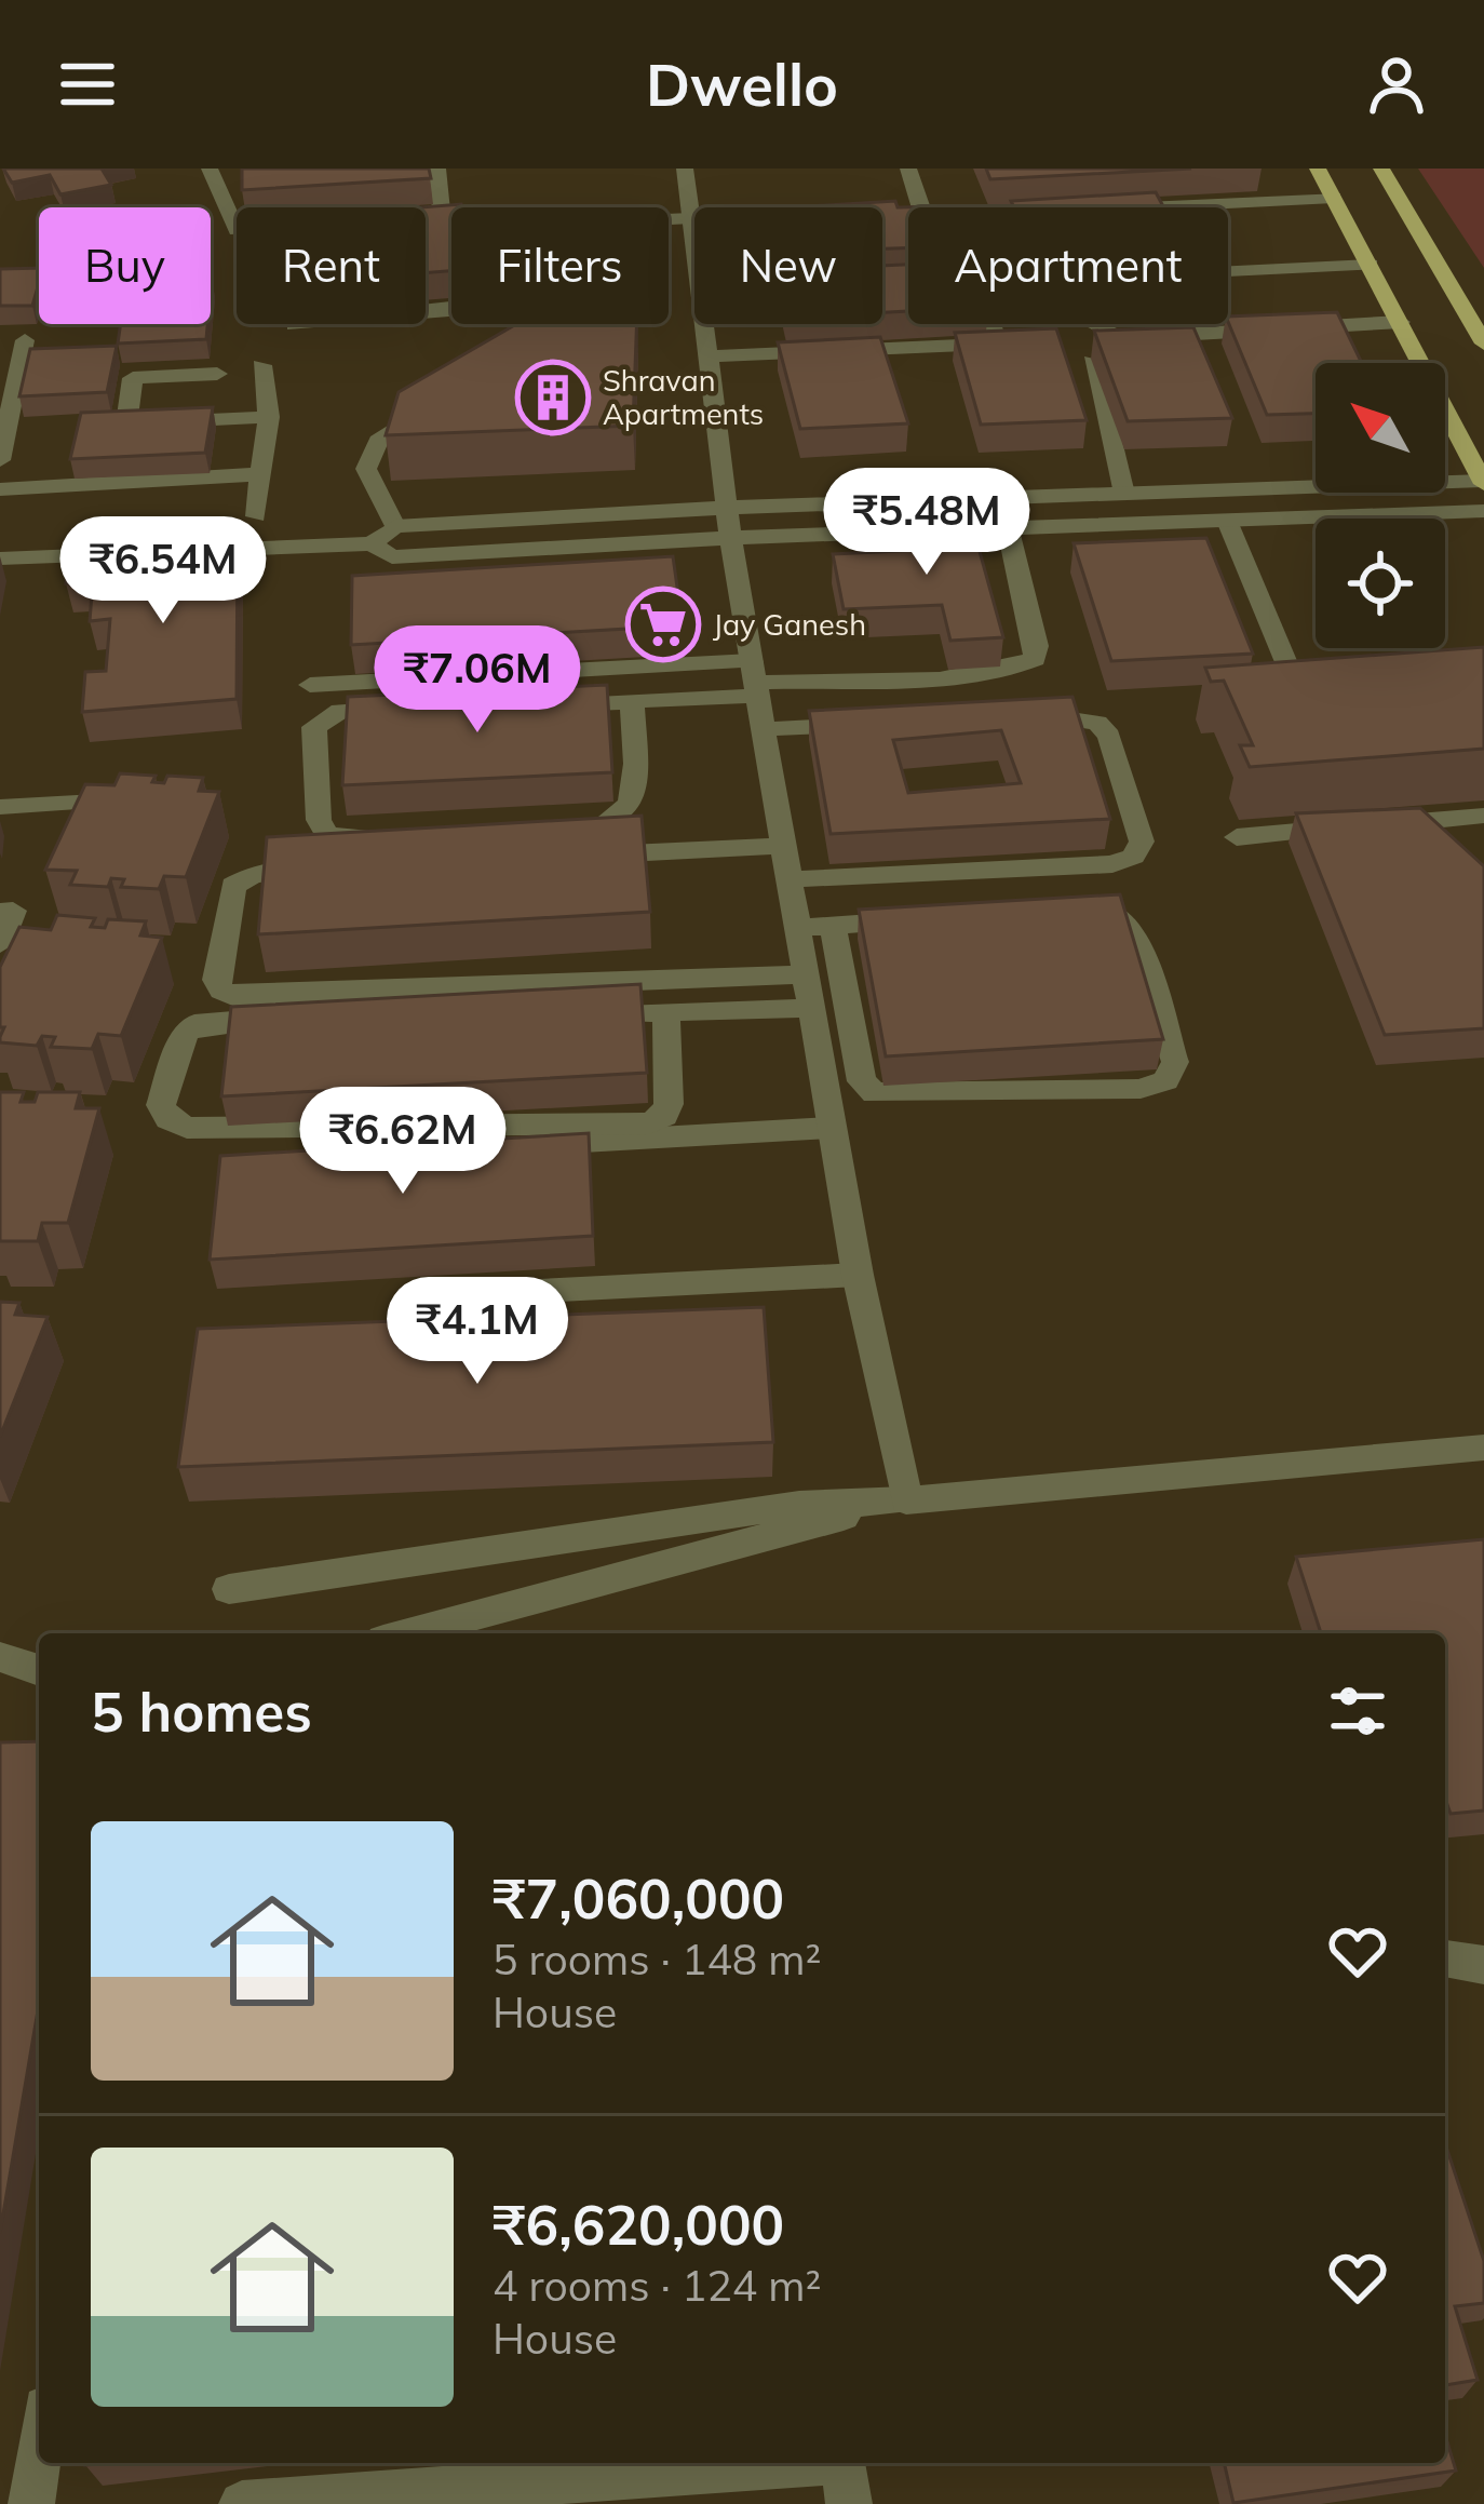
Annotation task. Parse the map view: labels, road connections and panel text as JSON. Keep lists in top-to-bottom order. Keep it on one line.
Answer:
{"places":{"building":["Shravan Apartments"],"supermarket":["Jay Ganesh"]},"north":"top left","page":{"header":"Dwello","chip":["Buy","Rent","Filters","New","Apartment"],"price":["₹5.48M","₹6.54M","₹7.06M","₹6.62M","₹4.1M"],"heading":"5 homes","list":[{"name":"₹7,060,000","note":"5 rooms · 148 m² · House"},{"name":"₹6,620,000","note":"4 rooms · 124 m² · House"}]}}
